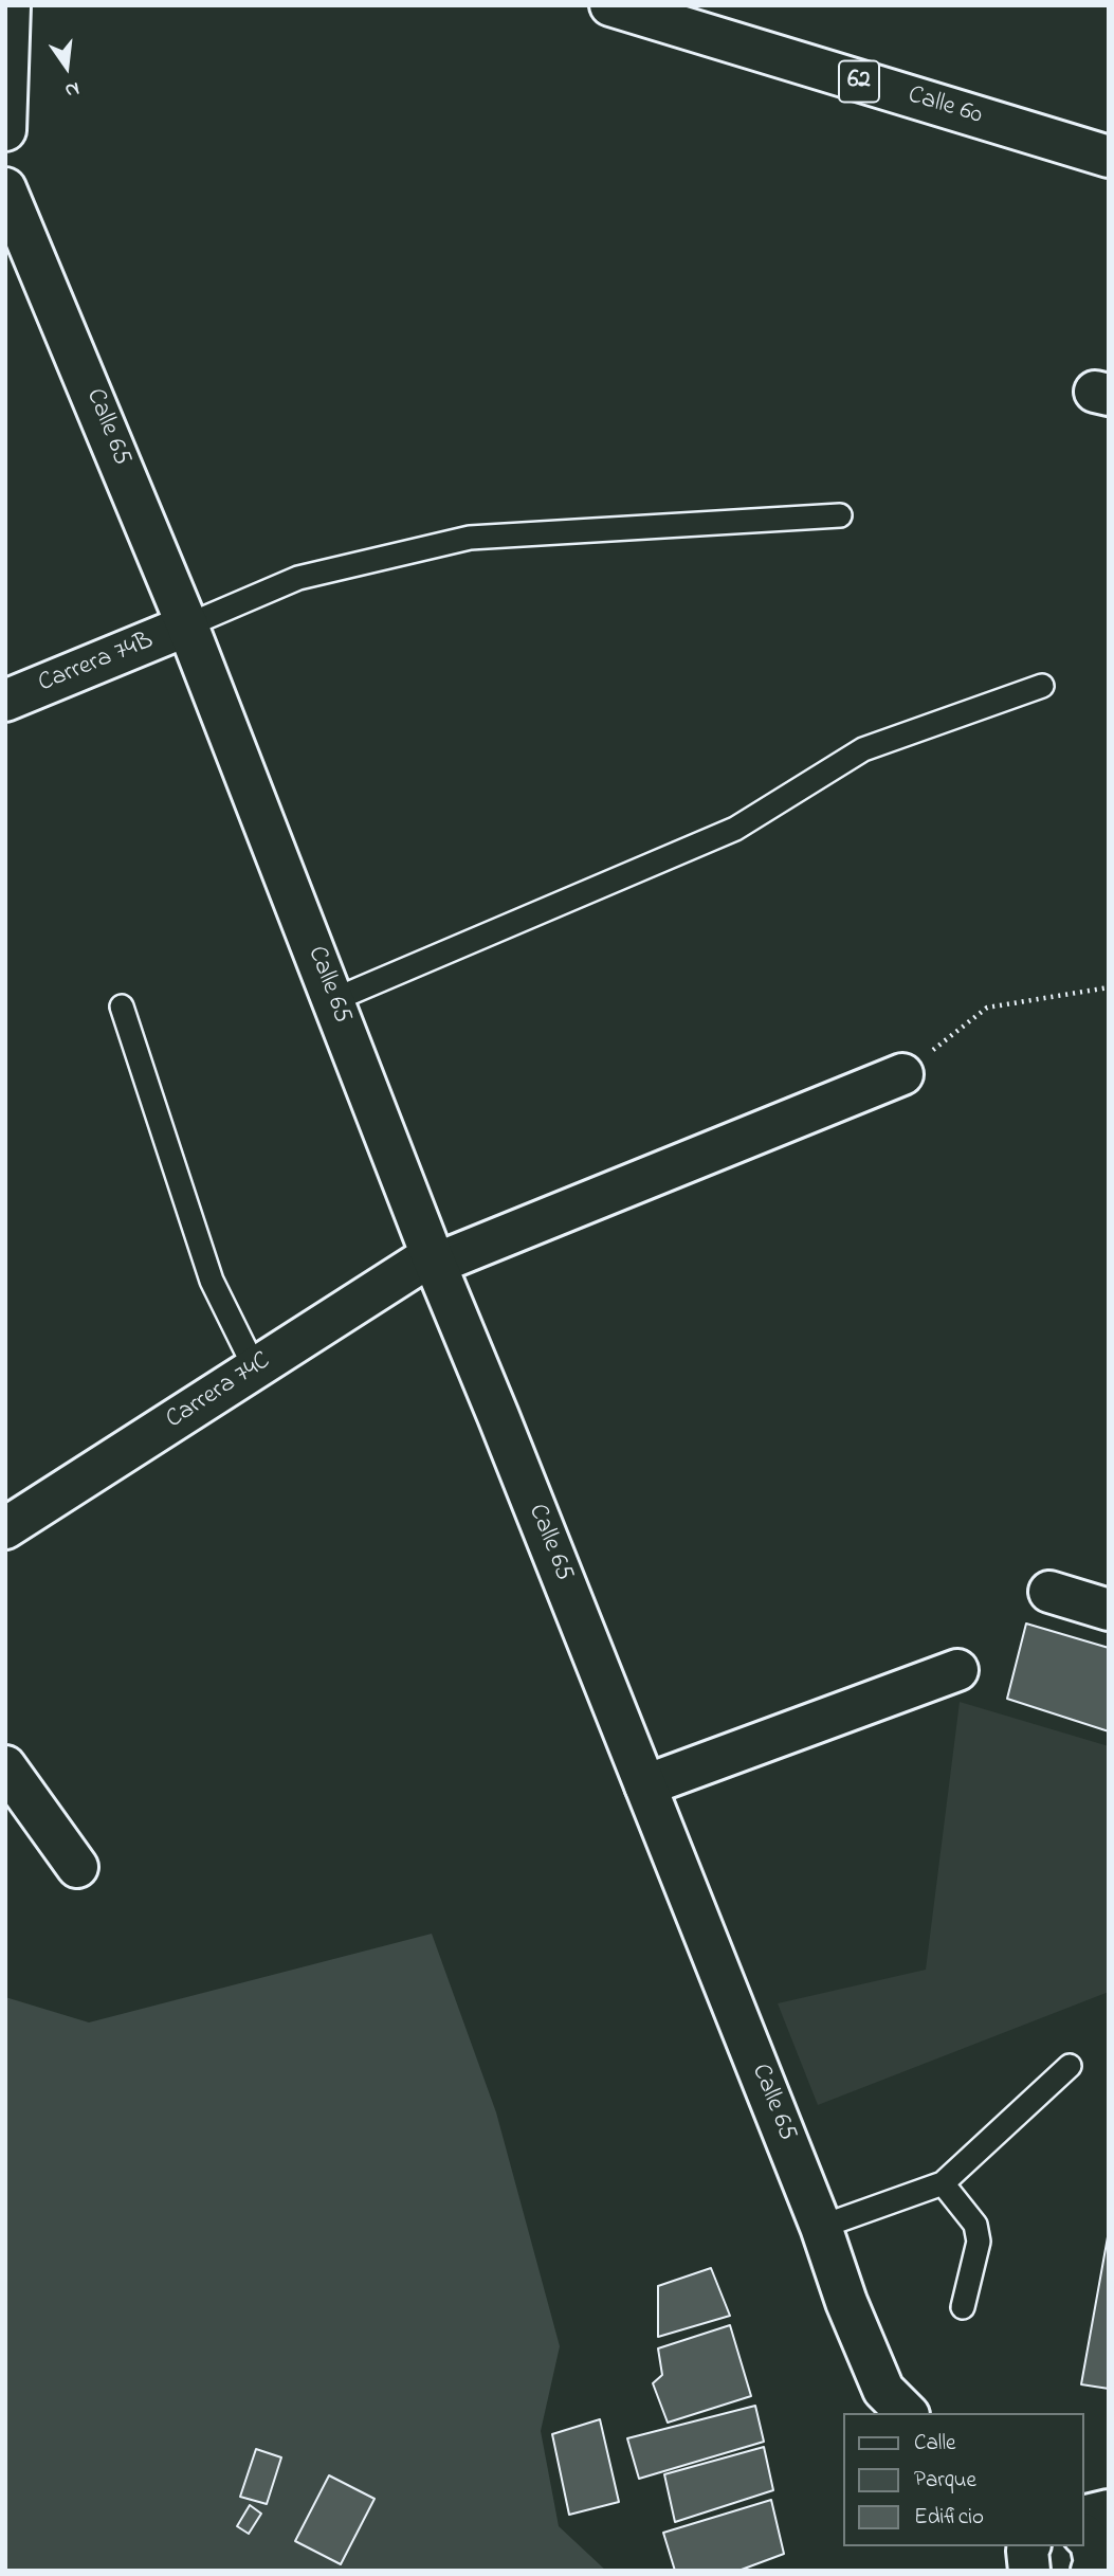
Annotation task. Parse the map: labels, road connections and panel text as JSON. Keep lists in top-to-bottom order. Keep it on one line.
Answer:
{"streets":{"main road":["62","Calle 60","Calle 65","Carrera 74B","Carrera 74C"]},"crossings":[["Calle 65","Carrera 74B"],["Calle 65","Carrera 74C"]],"legend":["Calle","Parque","Edificio"],"north":"bottom"}
